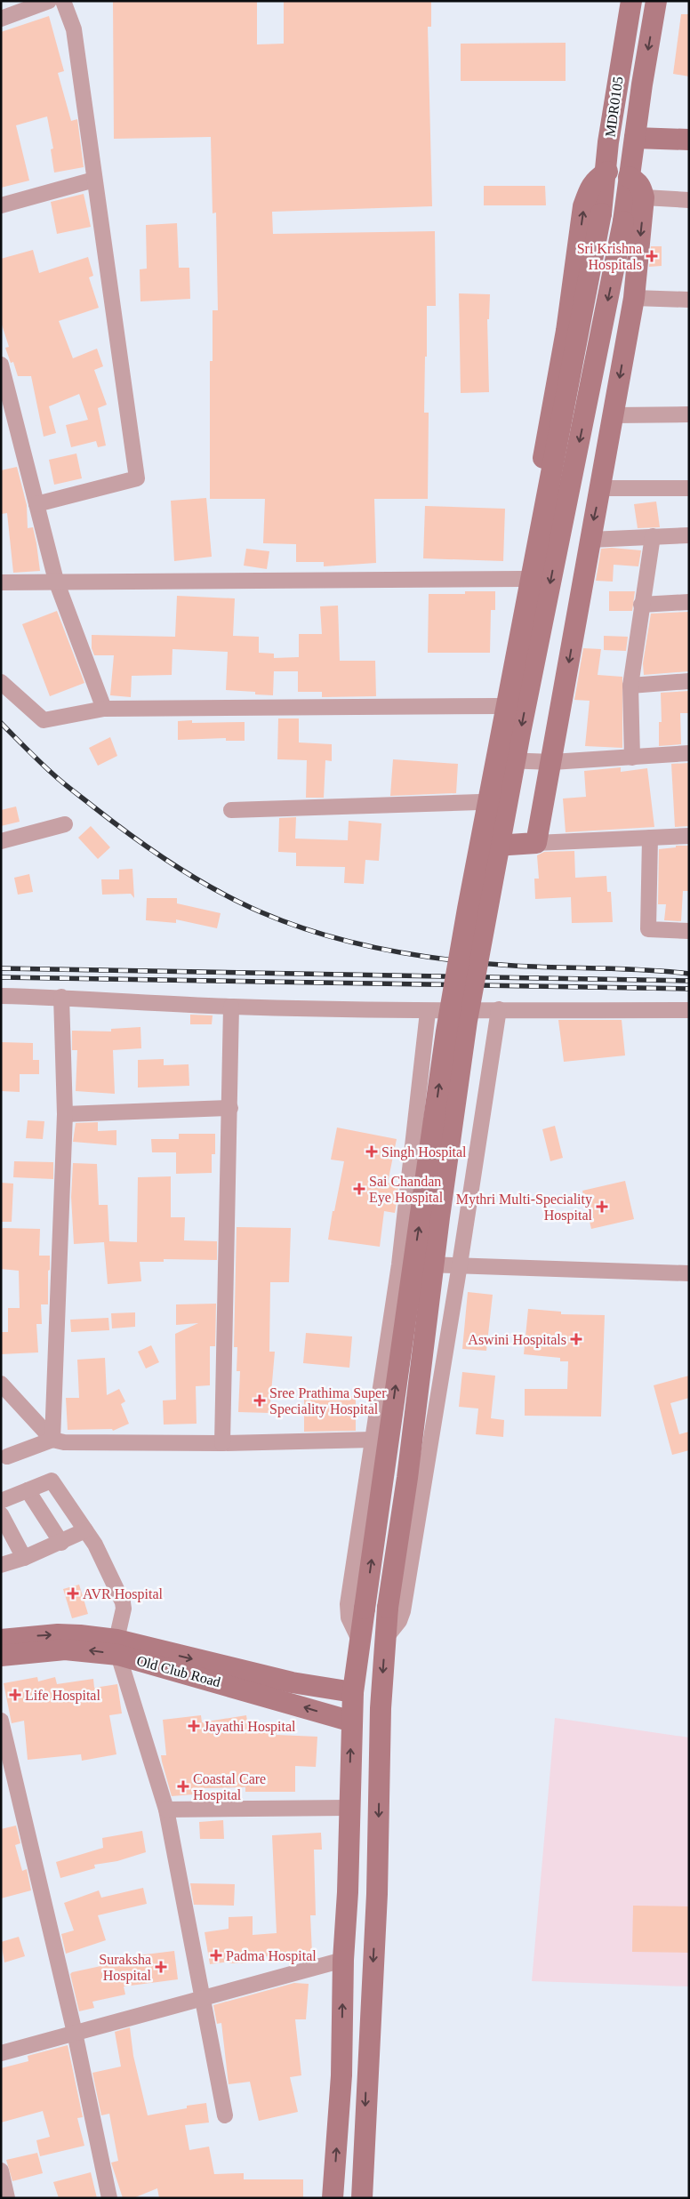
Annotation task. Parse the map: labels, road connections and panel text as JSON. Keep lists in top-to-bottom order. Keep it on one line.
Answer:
{"streets":{"main road":["MDR0105","Old Club Road"]},"crossings":[["MDR0105","Old Club Road"]],"places":{"health":["Sri Krishna Hospitals","Singh Hospital","Sai Chandan Eye Hospital","Mythri Multi-Speciality Hospital","Aswini Hospitals","Sree Prathima Super Speciality Hospital","AVR Hospital","Life Hospital","Jayathi Hospital","Coastal Care Hospital","Padma Hospital","Suraksha Hospital"]}}
